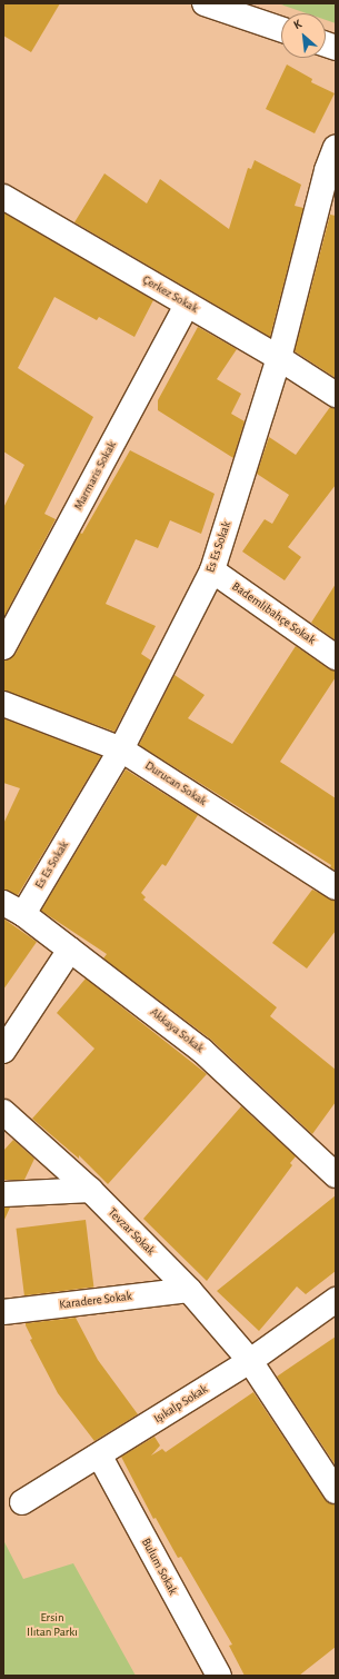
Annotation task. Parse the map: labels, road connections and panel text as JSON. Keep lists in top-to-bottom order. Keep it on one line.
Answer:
{"streets":{"street":["Çerkez Sokak","Marmaris Sokak","Es Es Sokak","Bademlibahçe Sokak","Durucan Sokak","Akkaya Sokak","Tevzar Sokak","Karadere Sokak","Işıkalp Sokak","Bulum Sokak"]},"crossings":[["Çerkez Sokak","Marmaris Sokak"],["Çerkez Sokak","Es Es Sokak"],["Es Es Sokak","Bademlibahçe Sokak"],["Es Es Sokak","Durucan Sokak"],["Es Es Sokak","Akkaya Sokak"],["Tevzar Sokak","Karadere Sokak"],["Tevzar Sokak","Işıkalp Sokak"],["Işıkalp Sokak","Bulum Sokak"]],"parks":["Ersin Ilıtan Parkı"],"north":"top left"}
